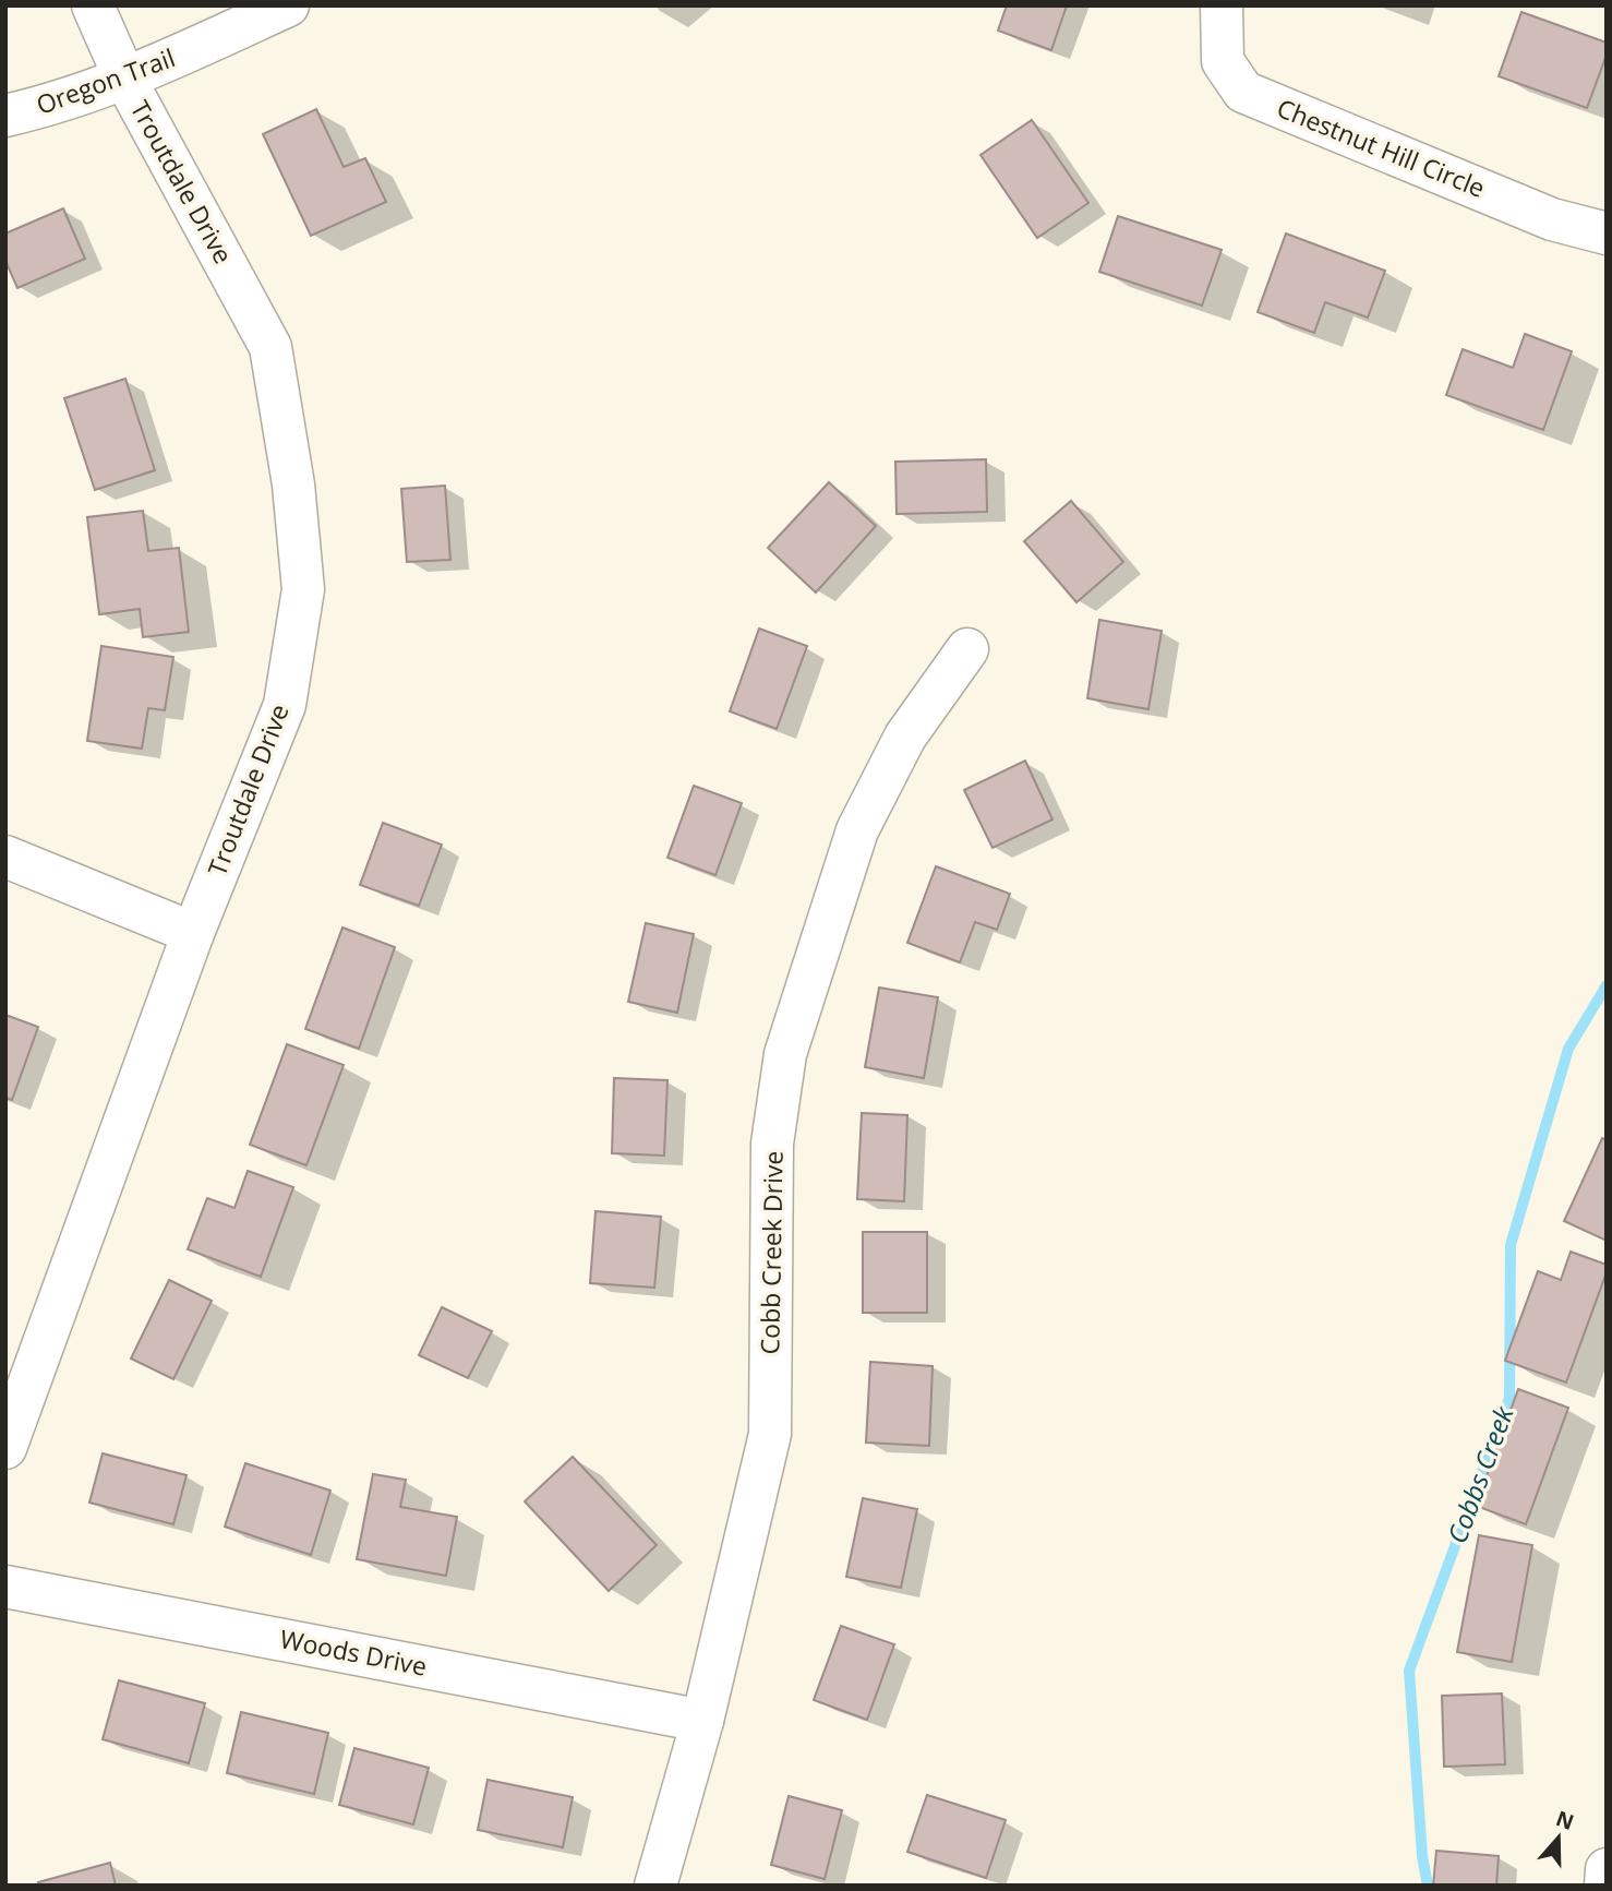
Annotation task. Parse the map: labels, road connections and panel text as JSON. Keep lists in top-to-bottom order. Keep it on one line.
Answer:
{"streets":{"street":["Oregon Trail","Chestnut Hill Circle","Troutdale Drive","Cobb Creek Drive","Woods Drive"]},"crossings":[["Oregon Trail","Troutdale Drive"],["Cobb Creek Drive","Woods Drive"]],"water":["Cobbs Creek"],"north":"top"}
